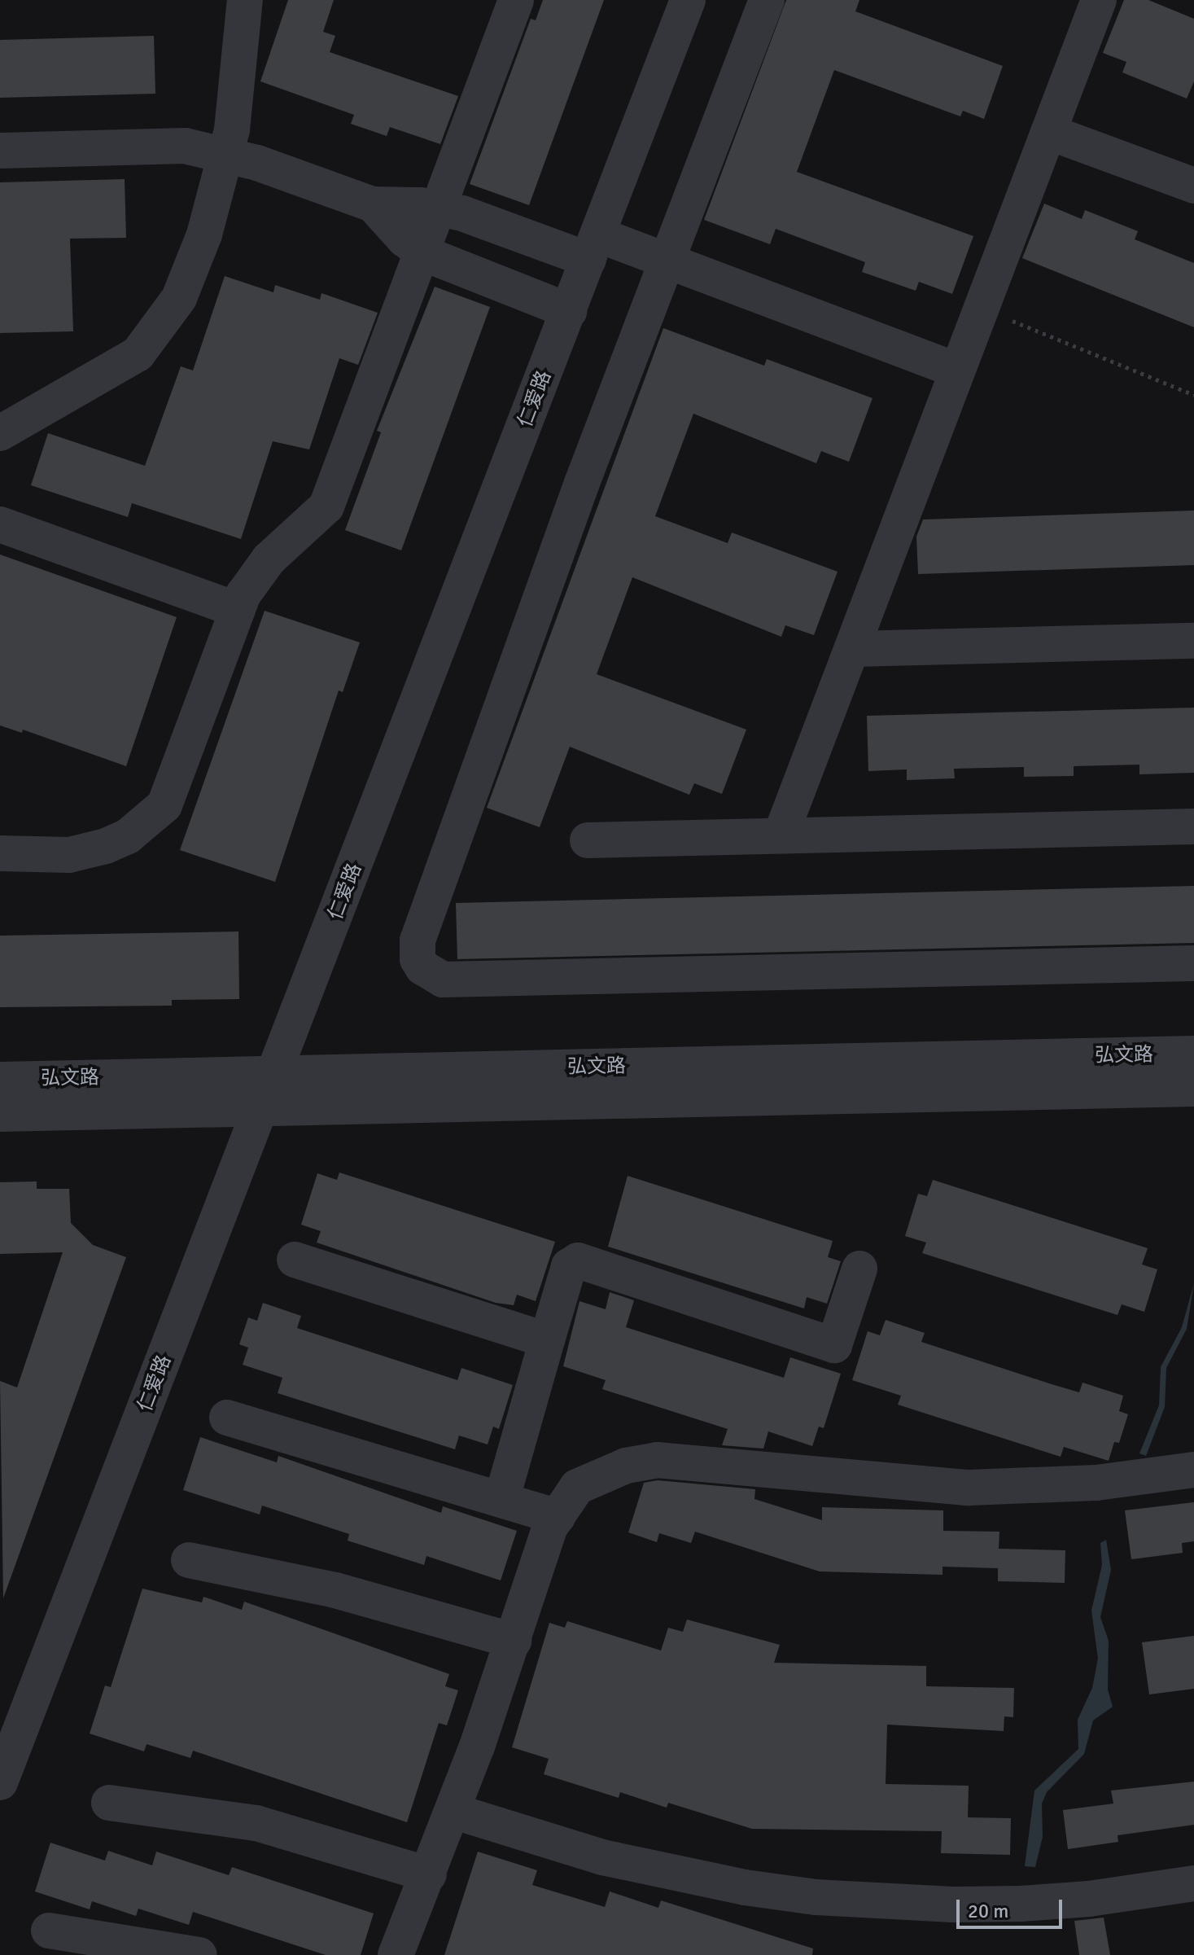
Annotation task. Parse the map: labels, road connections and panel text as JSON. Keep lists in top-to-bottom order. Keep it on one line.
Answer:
{"streets":{"street":["仁爱路","弘文路"]},"crossings":[["仁爱路","弘文路"]],"scale_bar":"20 m"}
